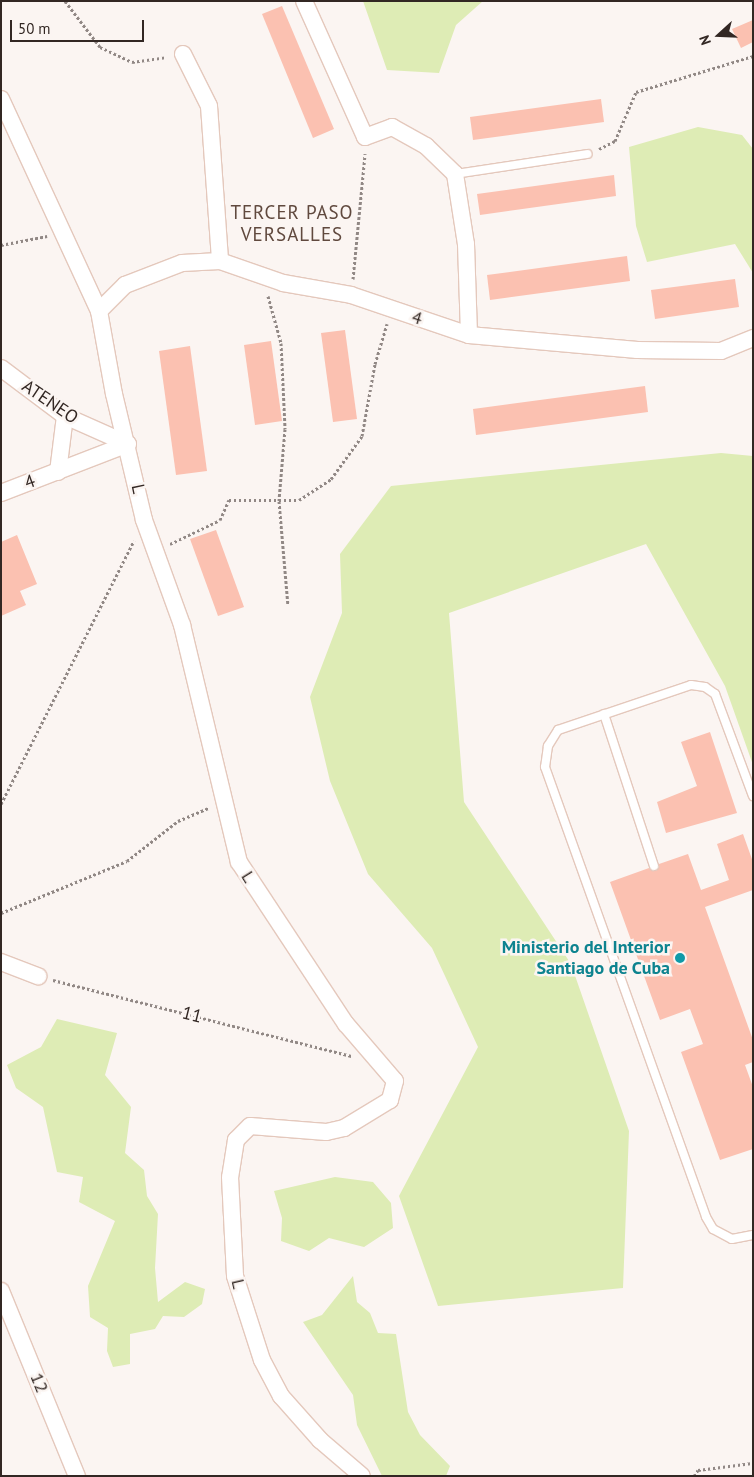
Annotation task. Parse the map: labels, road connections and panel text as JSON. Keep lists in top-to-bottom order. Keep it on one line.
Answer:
{"streets":{"street":["4","ATENEO","L","12"],"path":["11"]},"crossings":[["4","ATENEO"],["4","L"],["ATENEO","L"]],"districts":["TERCER PASO VERSALLES"],"places":["Ministerio del Interior Santiago de Cuba"],"scale_bar":"50 m","north":"left"}
